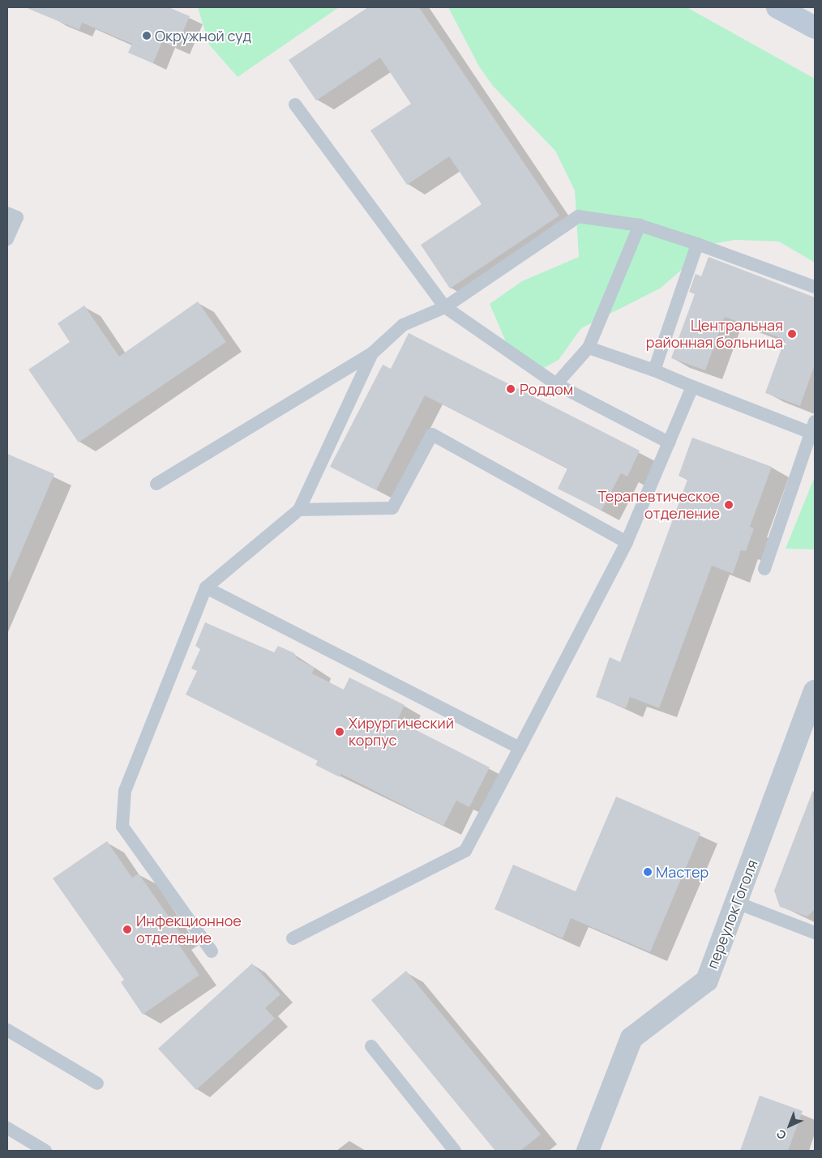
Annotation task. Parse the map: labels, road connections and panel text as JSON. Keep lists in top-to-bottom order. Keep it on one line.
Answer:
{"streets":{"street":["переулок Гоголя"]},"places":["Окружной суд","Центральная районная больница","Роддом","Терапевтическое отделение","Хирургический корпус","Мастер","Инфекционное отделение"],"north":"bottom left"}
